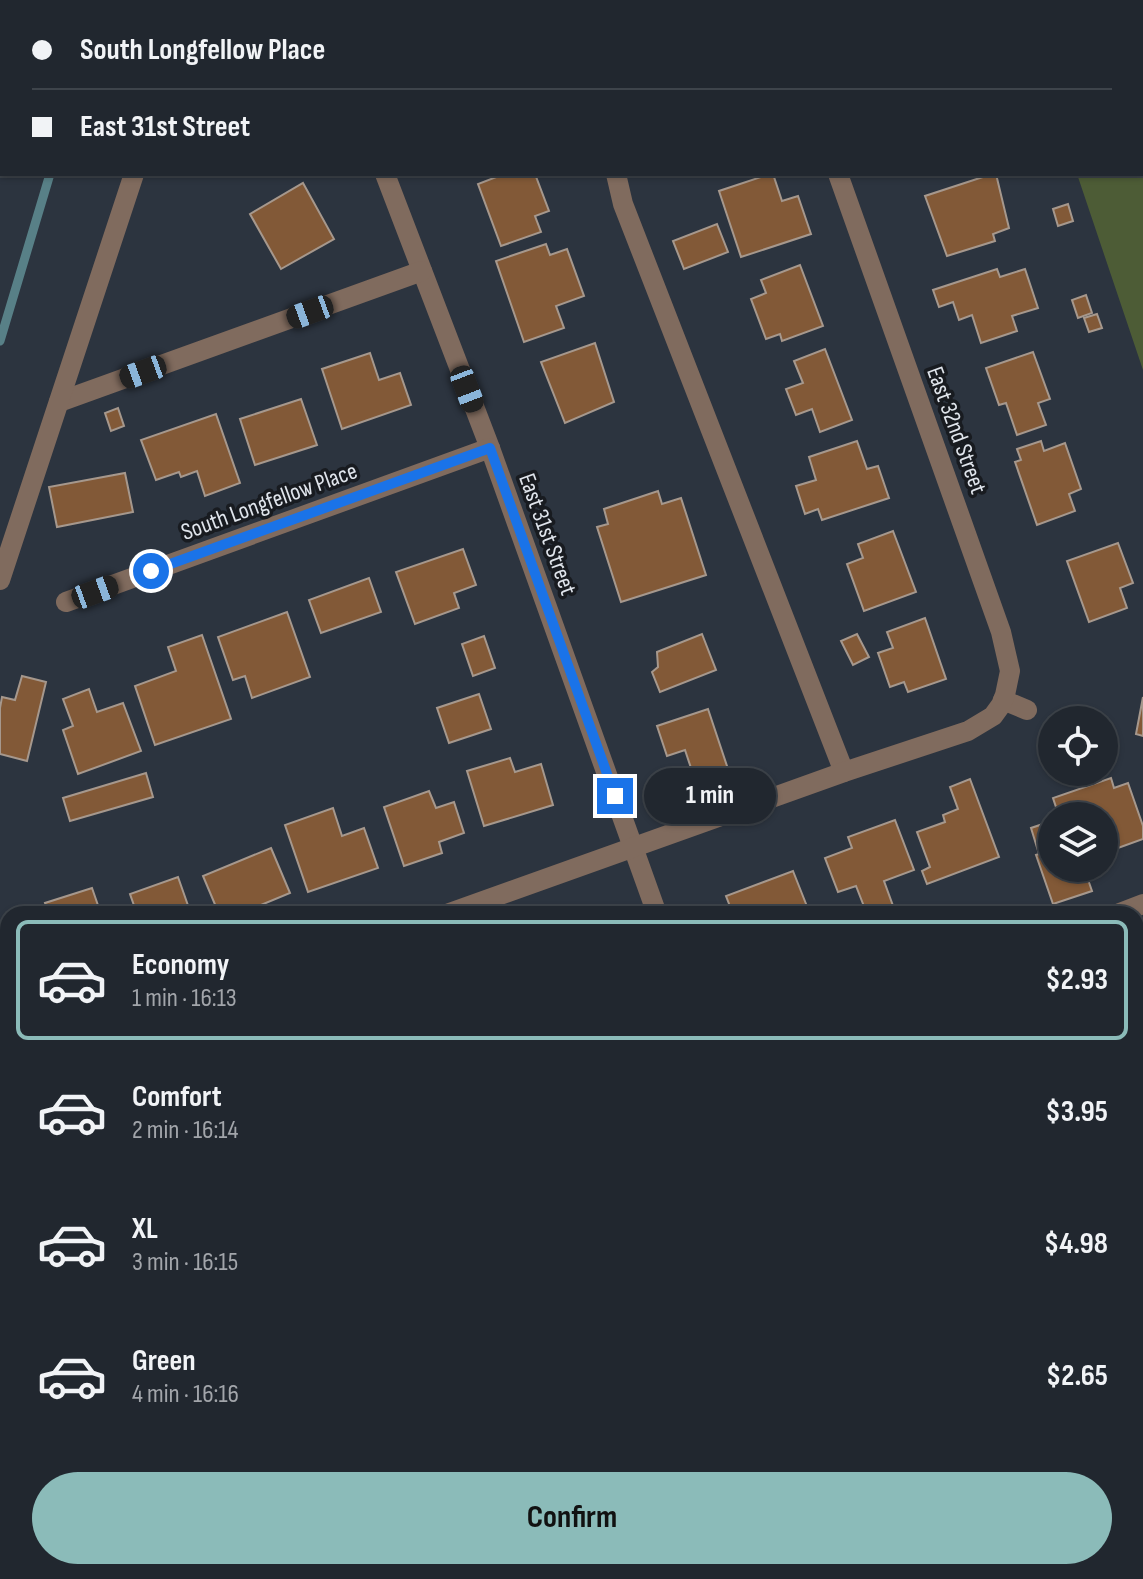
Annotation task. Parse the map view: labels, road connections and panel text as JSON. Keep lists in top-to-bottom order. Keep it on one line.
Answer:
{"streets":{"street":["East 32nd Street","South Longfellow Place","East 31st Street"]},"crossings":[["South Longfellow Place","East 31st Street"]],"page":{"banner":["South Longfellow Place","East 31st Street"],"bubble":"1 min","list":[{"name":"Economy","note":"1 min · 16:13","value":"$2.93"},{"name":"Comfort","note":"2 min · 16:14","value":"$3.95"},{"name":"XL","note":"3 min · 16:15","value":"$4.98"},{"name":"Green","note":"4 min · 16:16","value":"$2.65"}],"buttons":"Confirm"}}
